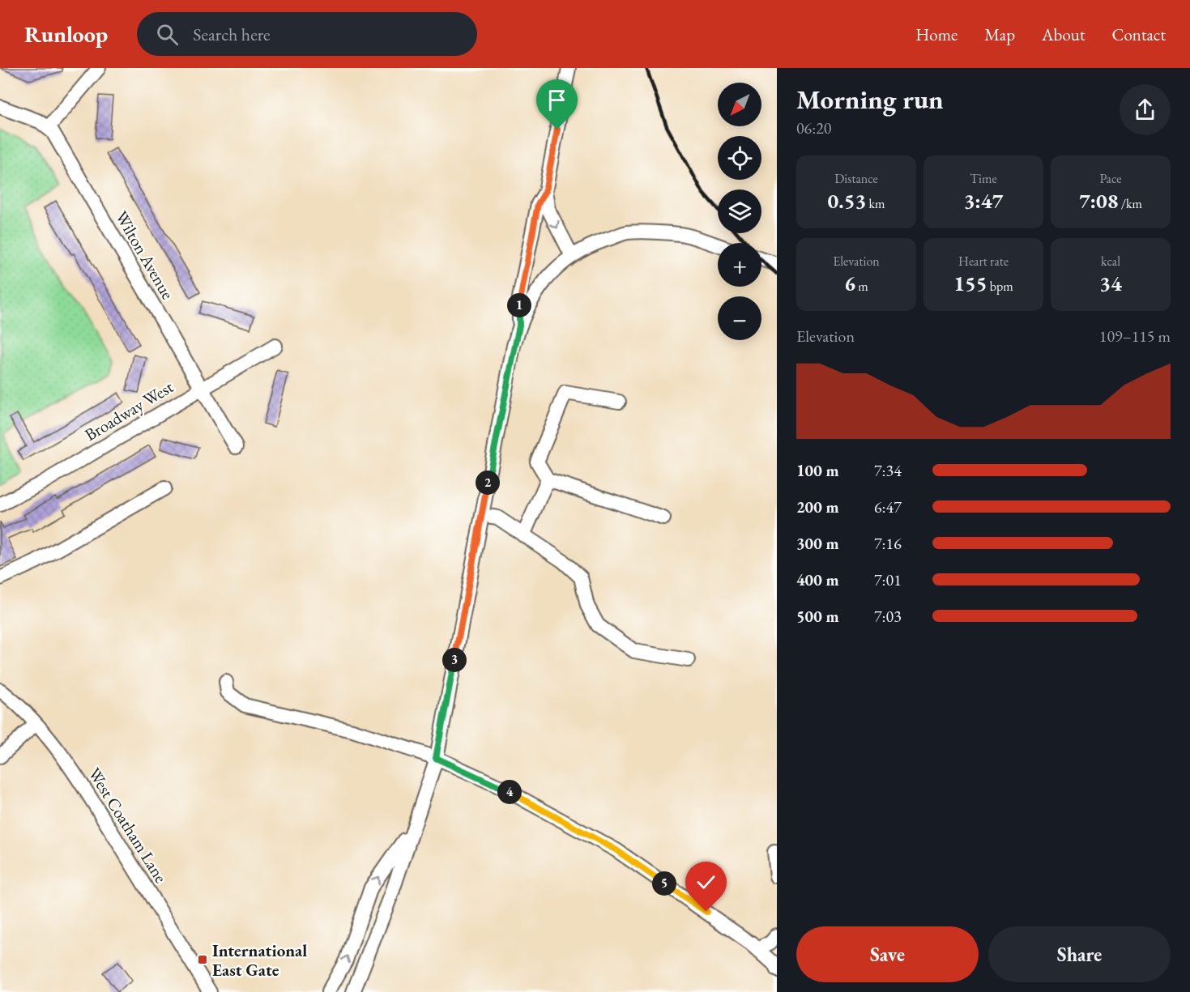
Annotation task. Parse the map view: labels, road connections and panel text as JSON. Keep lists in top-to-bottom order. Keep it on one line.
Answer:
{"streets":{"street":["Wilton Avenue","Broadway West","West Coatham Lane"]},"crossings":[["Wilton Avenue","Broadway West"]],"places":{"transit":["International East Gate"]},"north":"bottom left","page":{"header":"Runloop","search":"Search here","nav":["Home","Map","About","Contact"],"heading":["Morning run","06:20"],"map_buttons":["+","−"],"stats":[["Distance","0.53 km"],["Time","3:47"],["Pace","7:08 /km"],["Elevation","6 m"],["Heart rate","155 bpm"],["kcal","34"]],"pins":["1","2","3","4","5"],"chart":["Elevation","109–115 m"],"list":[{"name":"100 m","note":"7:34"},{"name":"200 m","note":"6:47"},{"name":"300 m","note":"7:16"},{"name":"400 m","note":"7:01"},{"name":"500 m","note":"7:03"}],"buttons":["Save","Share"]}}
